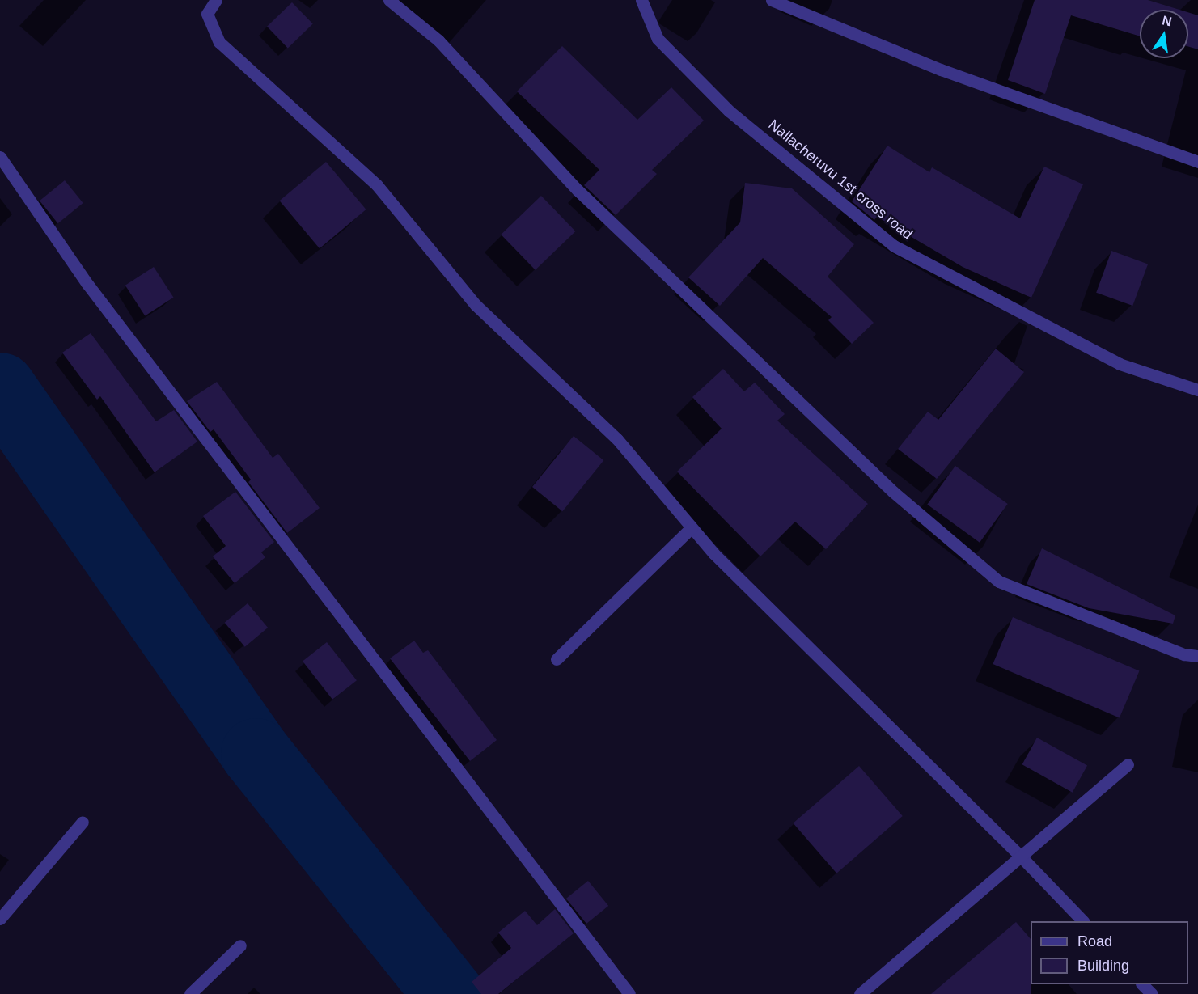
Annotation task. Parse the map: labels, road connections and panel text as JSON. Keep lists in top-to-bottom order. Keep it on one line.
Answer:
{"streets":{"street":["Nallacheruvu 1st cross road"]},"legend":["Road","Building"],"north":"top"}
